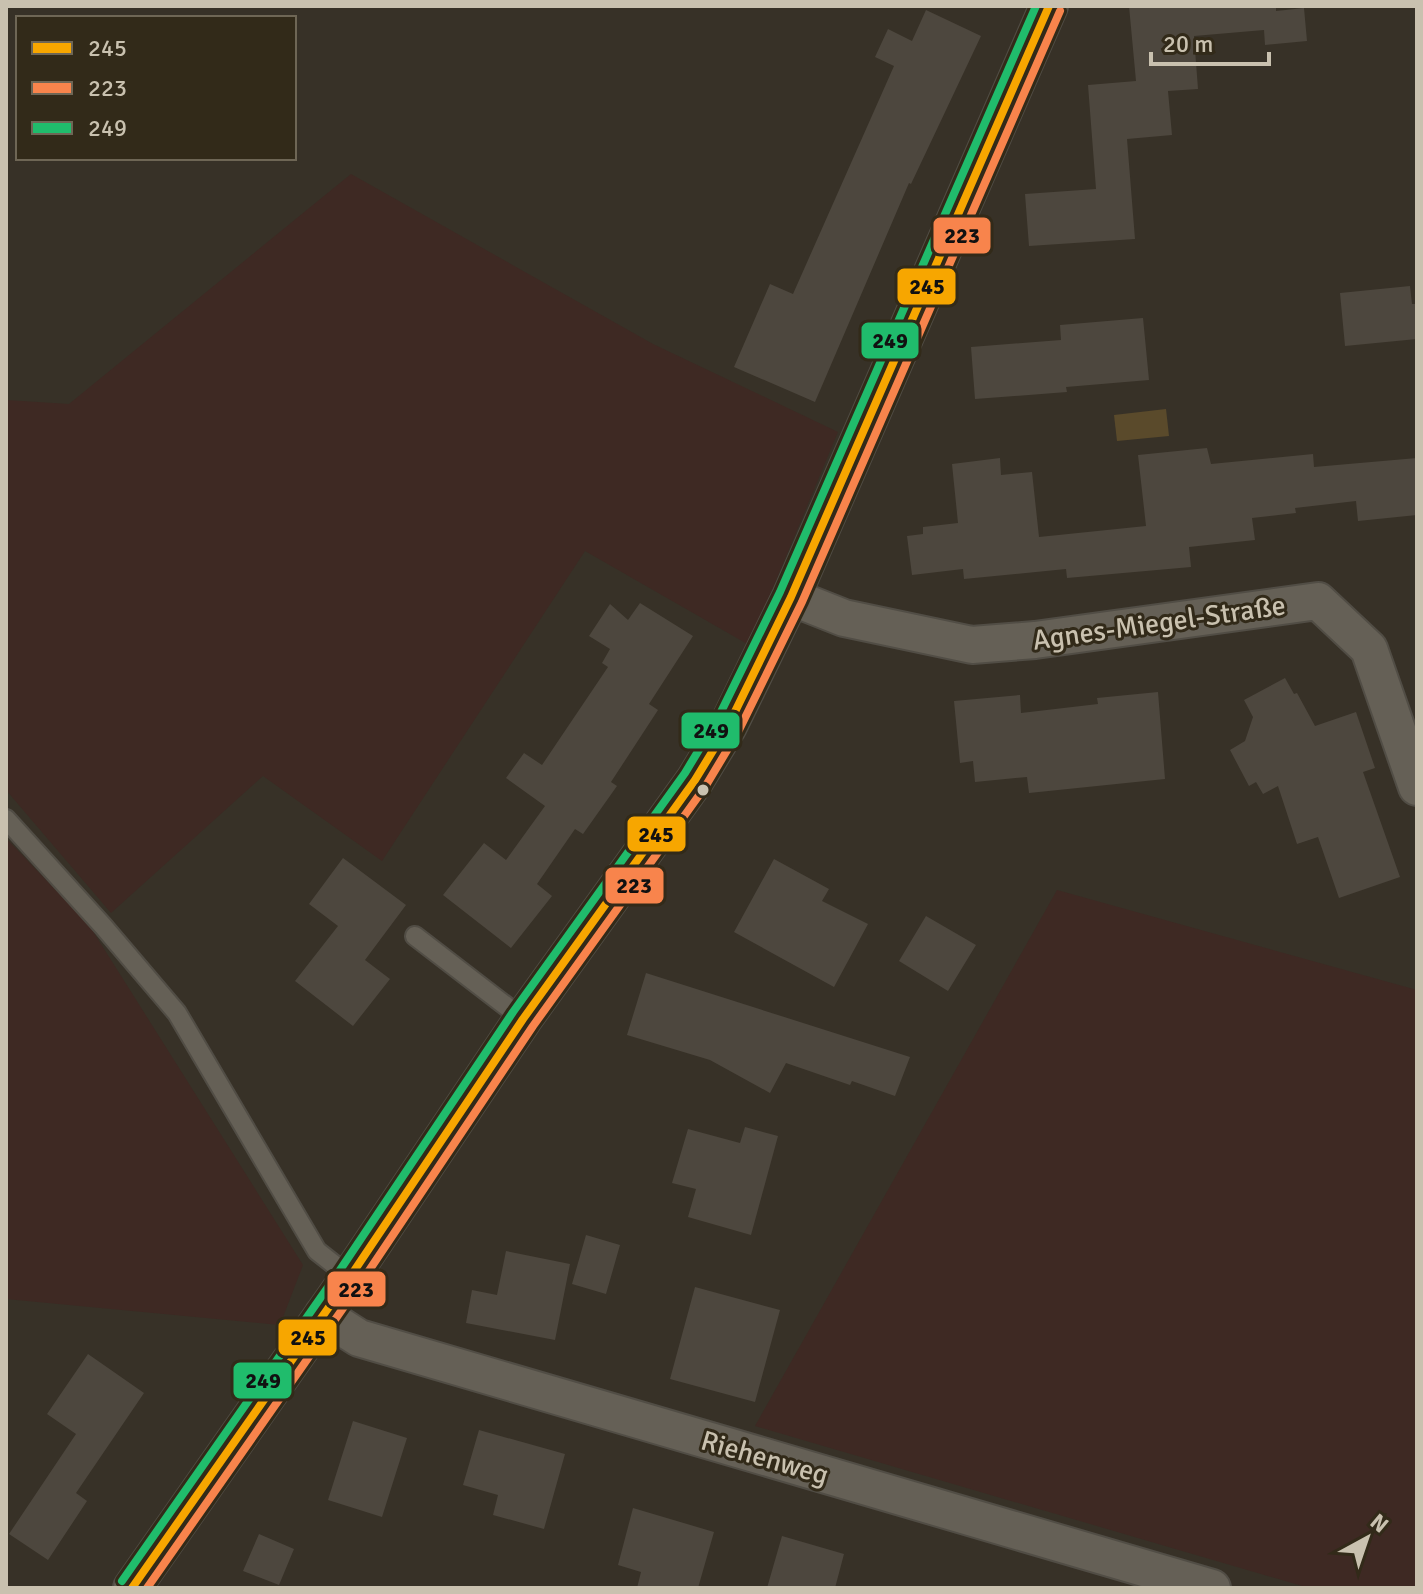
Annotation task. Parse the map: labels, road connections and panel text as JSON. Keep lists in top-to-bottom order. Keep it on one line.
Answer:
{"streets":{"street":["Agnes-Miegel-Straße","Riehenweg"]},"lines":["transit line 245","transit line 249","transit line 223"],"legend":["245","223","249"],"scale_bar":"20 m","north":"top right"}
